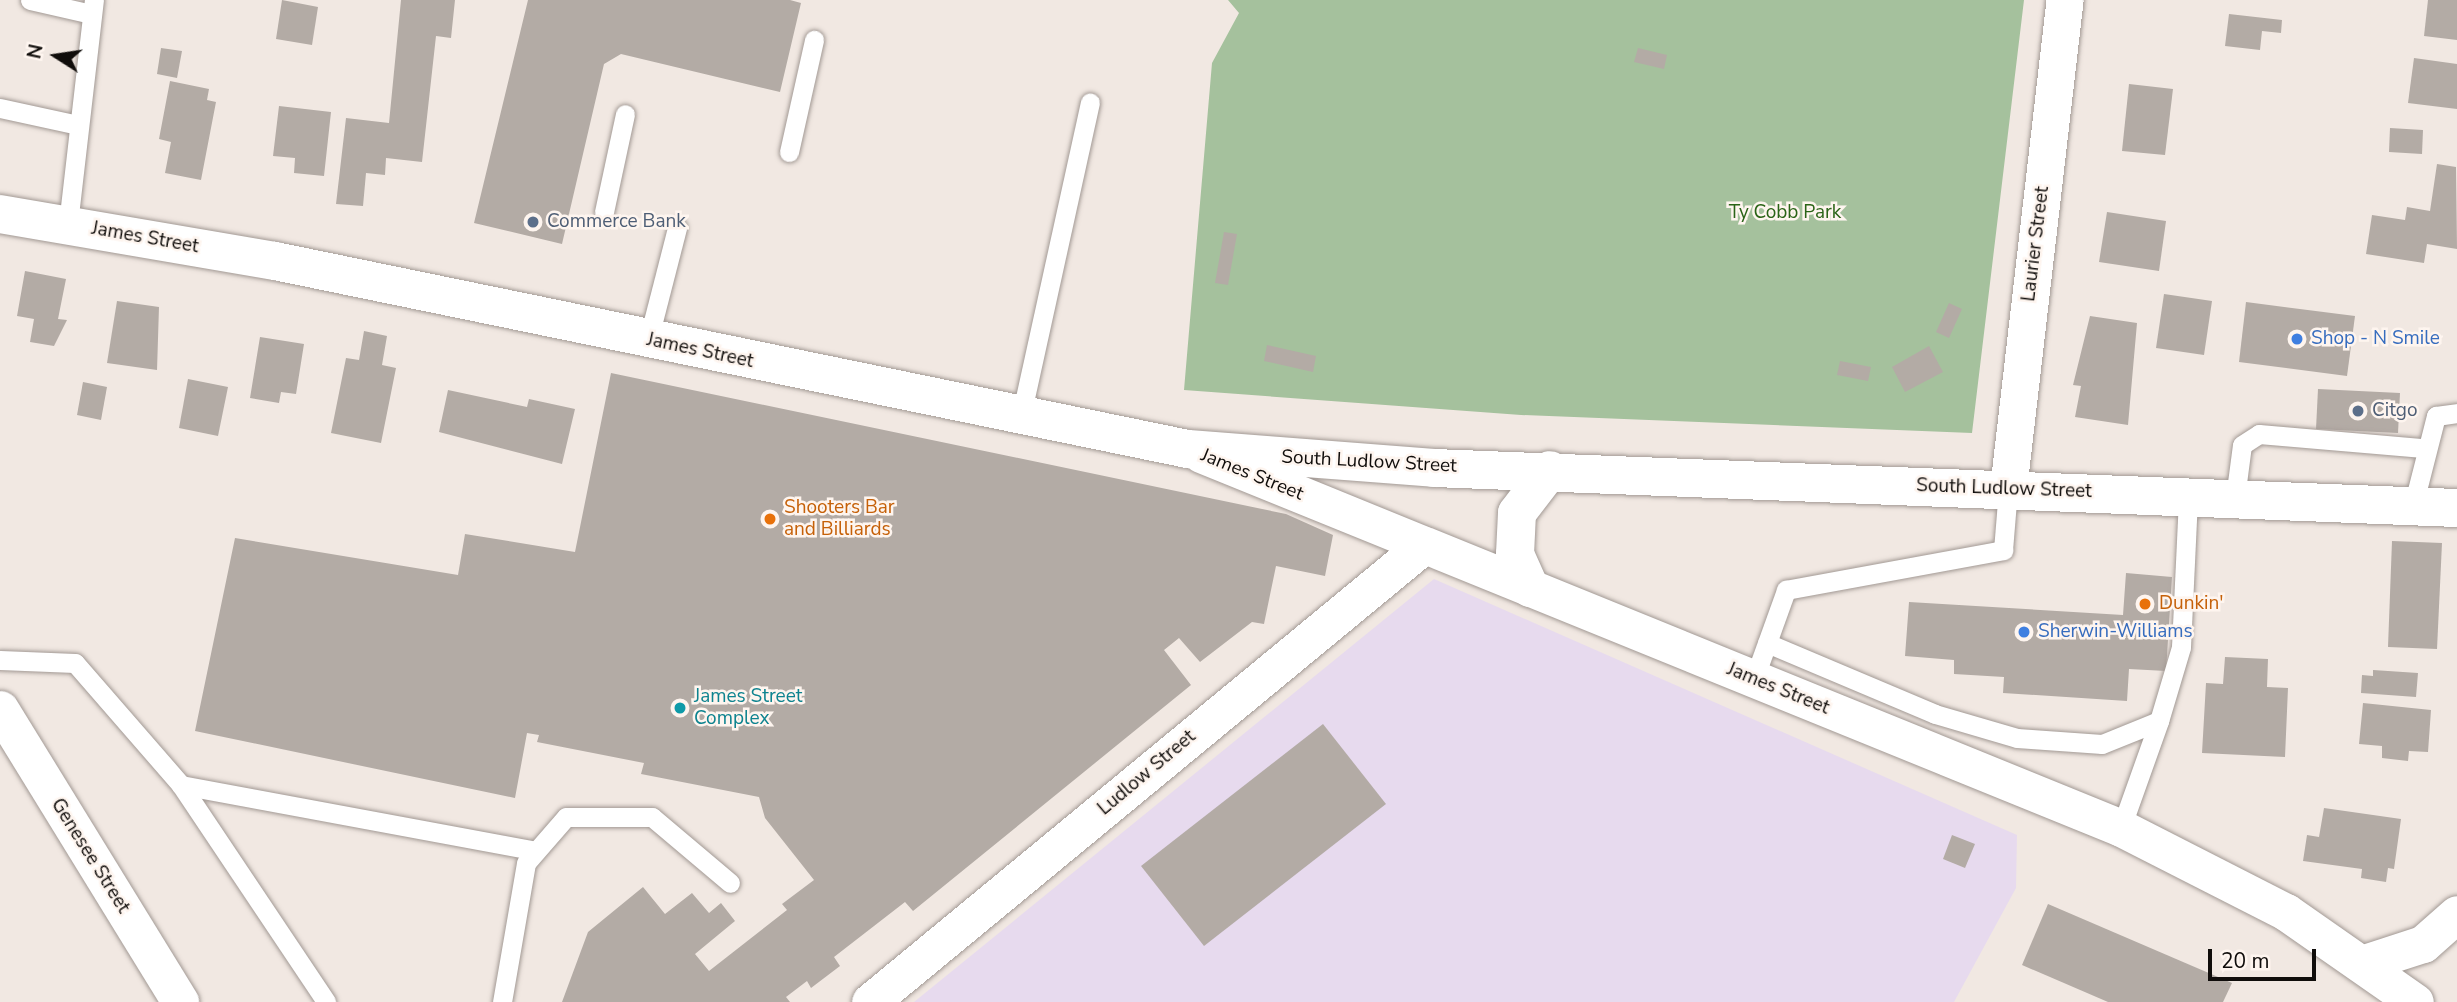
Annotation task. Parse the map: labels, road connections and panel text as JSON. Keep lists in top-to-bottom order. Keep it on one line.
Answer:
{"streets":{"main road":["James Street","South Ludlow Street"],"street":["Laurier Street","Ludlow Street","Genesee Street"]},"crossings":[["James Street","South Ludlow Street"],["James Street","Ludlow Street"],["Laurier Street","South Ludlow Street"]],"parks":["Ty Cobb Park"],"places":["Commerce Bank","Shop - N Smile","Citgo","Shooters Bar and Billiards","Dunkin'","Sherwin-Williams","James Street Complex"],"scale_bar":"20 m","north":"left"}
